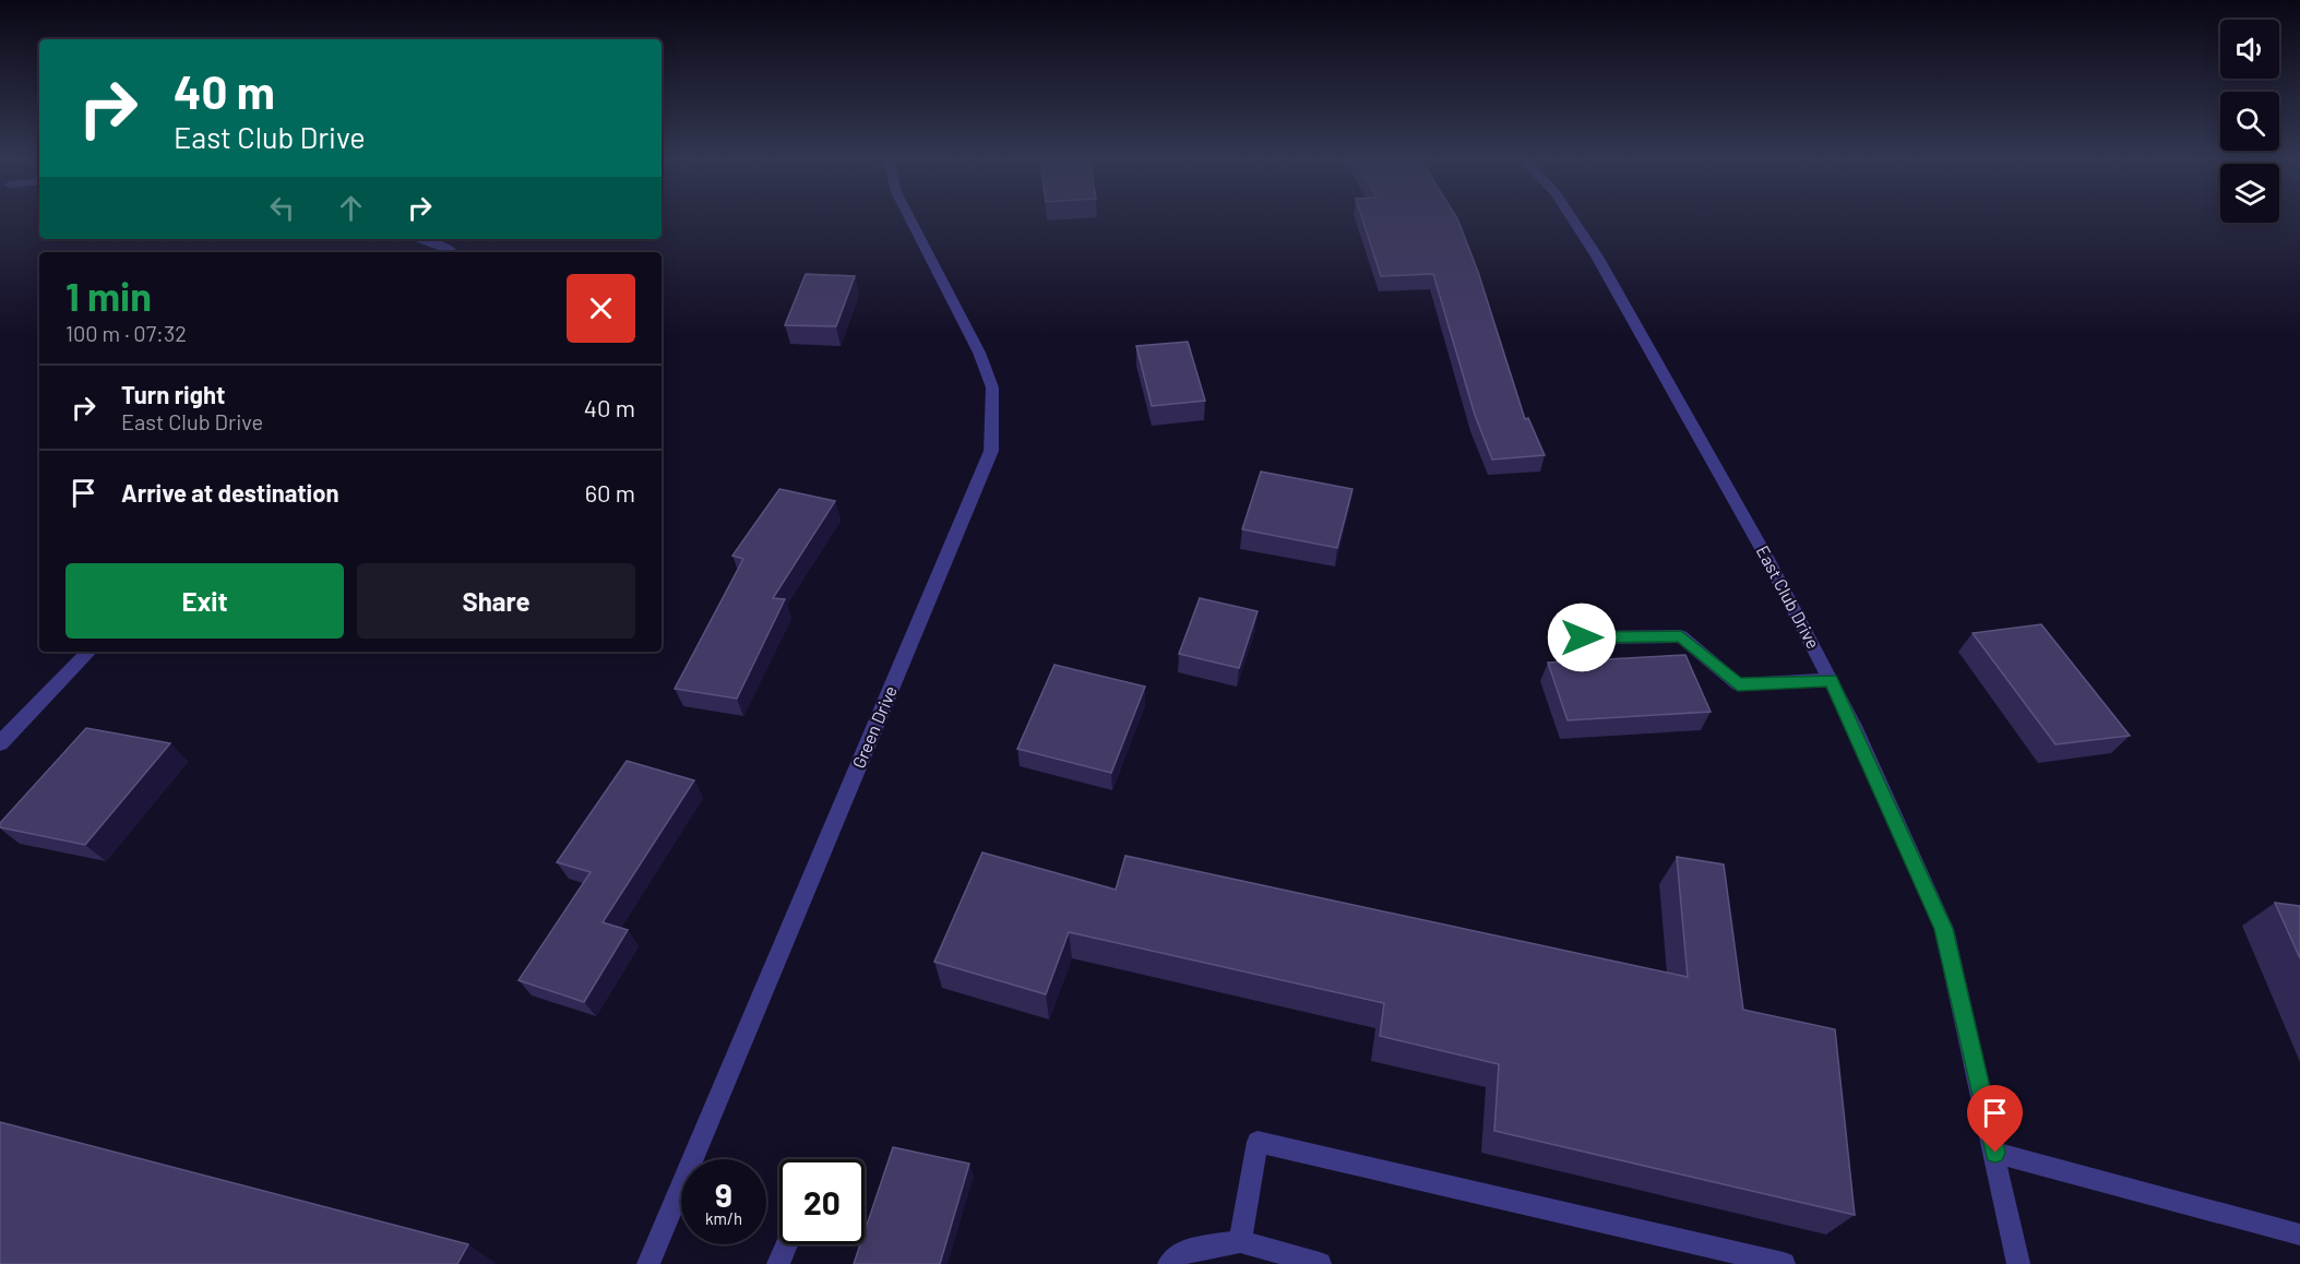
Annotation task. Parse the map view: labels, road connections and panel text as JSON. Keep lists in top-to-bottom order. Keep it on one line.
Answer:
{"streets":{"street":["East Club Drive","Green Drive"]},"page":{"turn":["40 m","East Club Drive"],"heading":["1 min","100 m · 07:32"],"list":[{"name":"Turn right","note":"East Club Drive","value":"40 m"},{"name":"Arrive at destination","value":"60 m"}],"buttons":["Exit","Share"],"speed":"9 km/h","limit":"20"}}
